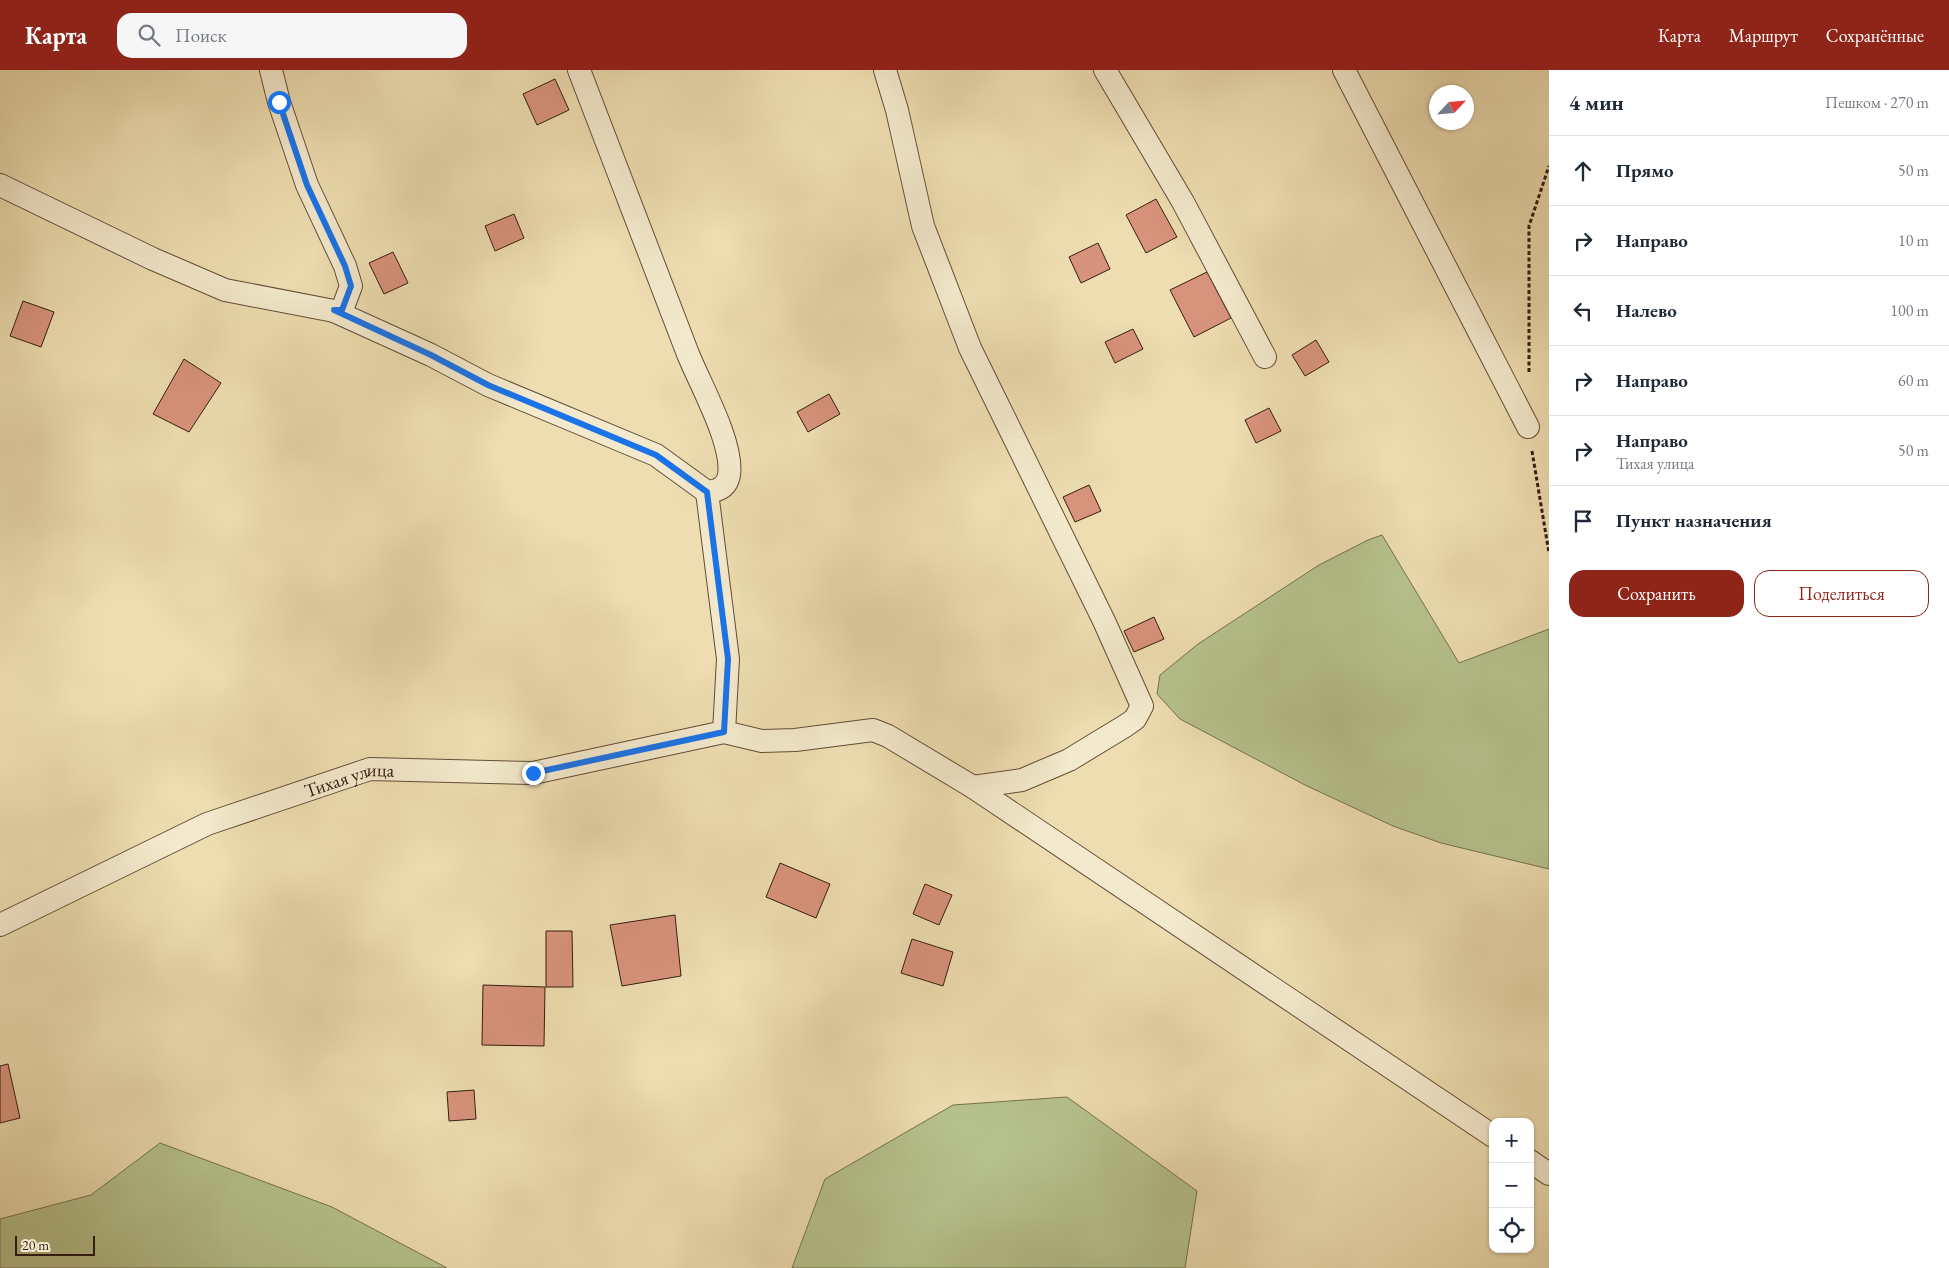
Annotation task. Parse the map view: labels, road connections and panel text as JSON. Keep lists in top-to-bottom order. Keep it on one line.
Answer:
{"streets":{"street":["Тихая улица"]},"scale_bar":"20 m","north":"top right","page":{"header":"Карта","search":"Поиск","nav":["Карта","Маршрут","Сохранённые"],"heading":["4 мин","Пешком · 270 m"],"list":[["Прямо","50 m"],["Направо","10 m"],["Налево","100 m"],["Направо","60 m"],["Направо","Тихая улица","50 m"],"Пункт назначения"],"buttons":["Сохранить","Поделиться"],"map_buttons":["+","−"],"scale":"20 m"}}
